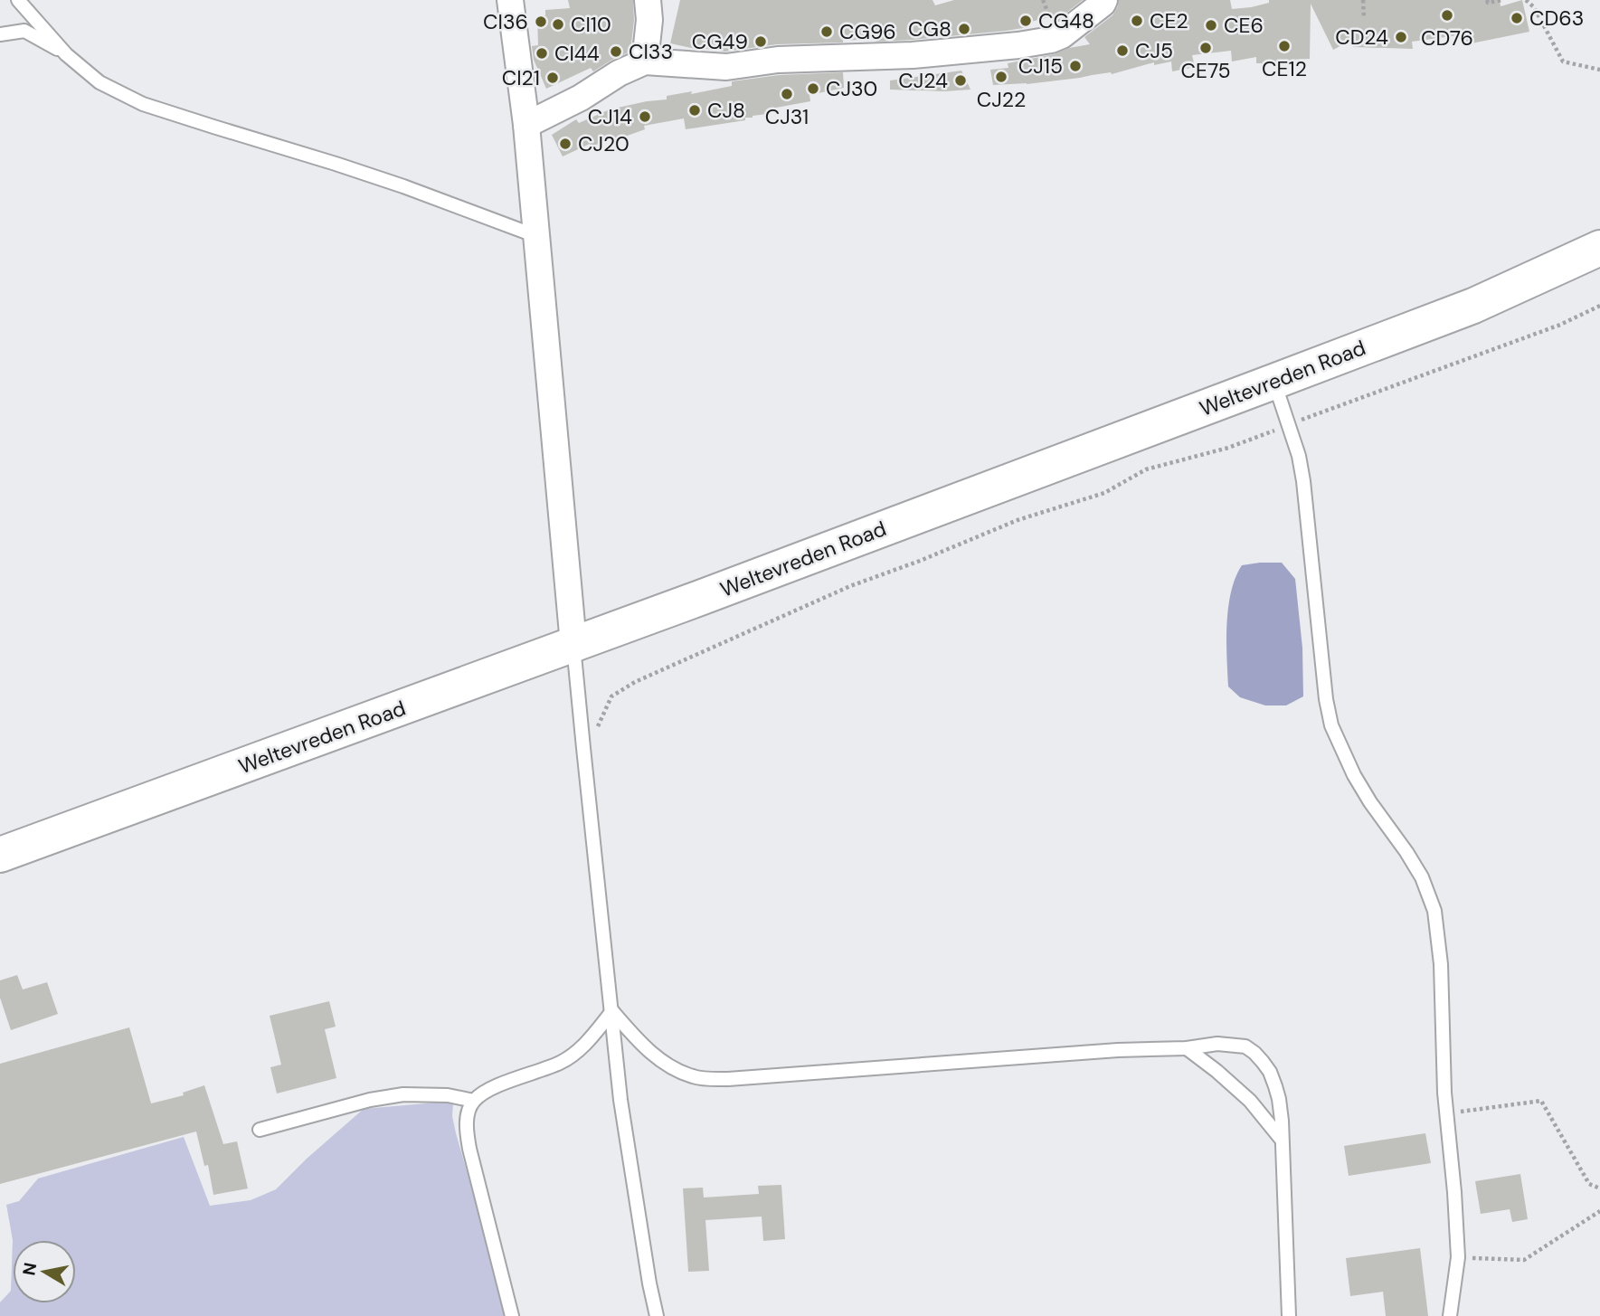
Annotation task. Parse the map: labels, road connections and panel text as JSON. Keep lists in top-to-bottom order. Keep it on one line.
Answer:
{"streets":{"street":["Weltevreden Road"]},"places":["CD76","CD63","CG48","CE2","CI36","CI10","CE6","CG8","CG96","CD24","CG49","CE12","CE75","CJ5","CI33","CI44","CJ15","CJ22","CI21","CJ24","CJ30","CJ31","CJ8","CJ14","CJ20"],"north":"left"}
